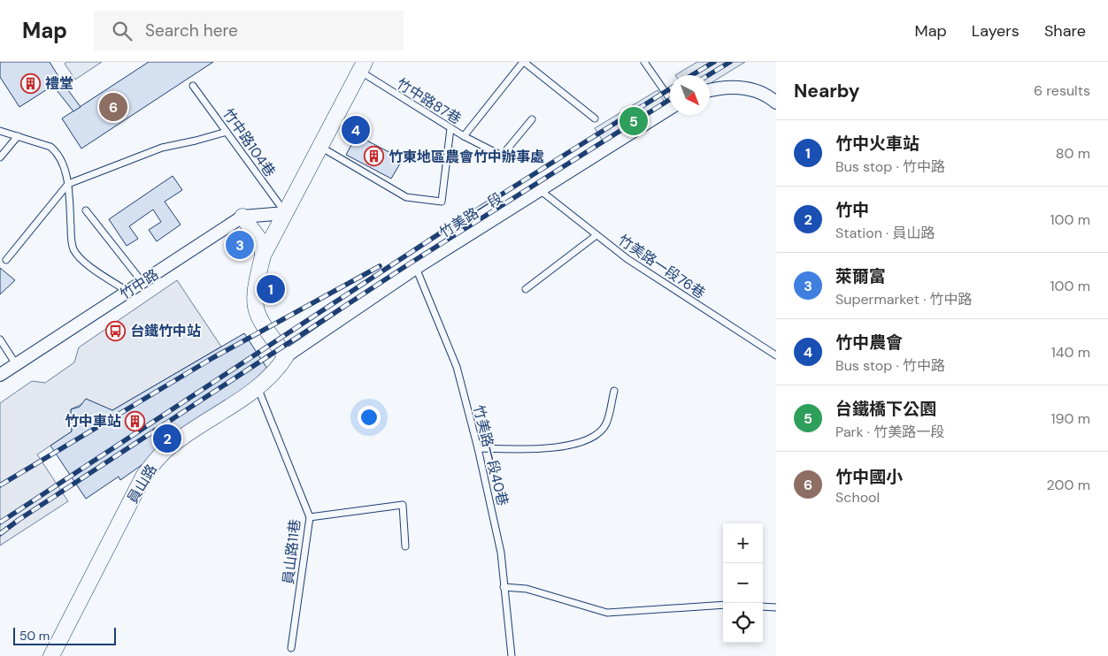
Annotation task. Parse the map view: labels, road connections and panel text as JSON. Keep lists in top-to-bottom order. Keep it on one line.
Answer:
{"streets":{"street":["竹美路一段","竹中路","員山路"],"lane":["竹中路87巷","竹中路104巷","竹美路一段76巷","竹美路一段40巷","員山路11巷"]},"crossings":[["竹中路104巷","竹中路"],["竹美路一段","竹美路一段76巷"],["竹美路一段","竹美路一段40巷"],["竹美路一段","員山路"],["員山路","員山路11巷"]],"places":{"building":["禮堂","竹東地區農會竹中辦事處","竹中車站"],"bus stop":["台鐵竹中站"]},"scale_bar":"50 m","north":"bottom right","page":{"header":"Map","search":"Search here","nav":["Map","Layers","Share"],"heading":["Nearby","6 results"],"pins":["6","5","4","3","1","2"],"list":[{"mark":"1","name":"竹中火車站","note":"Bus stop · 竹中路","value":"80 m"},{"mark":"2","name":"竹中","note":"Station · 員山路","value":"100 m"},{"mark":"3","name":"萊爾富","note":"Supermarket · 竹中路","value":"100 m"},{"mark":"4","name":"竹中農會","note":"Bus stop · 竹中路","value":"140 m"},{"mark":"5","name":"台鐵橋下公園","note":"Park · 竹美路一段","value":"190 m"},{"mark":"6","name":"竹中國小","note":"School","value":"200 m"}],"map_buttons":["+","−"],"scale":"50 m"}}
